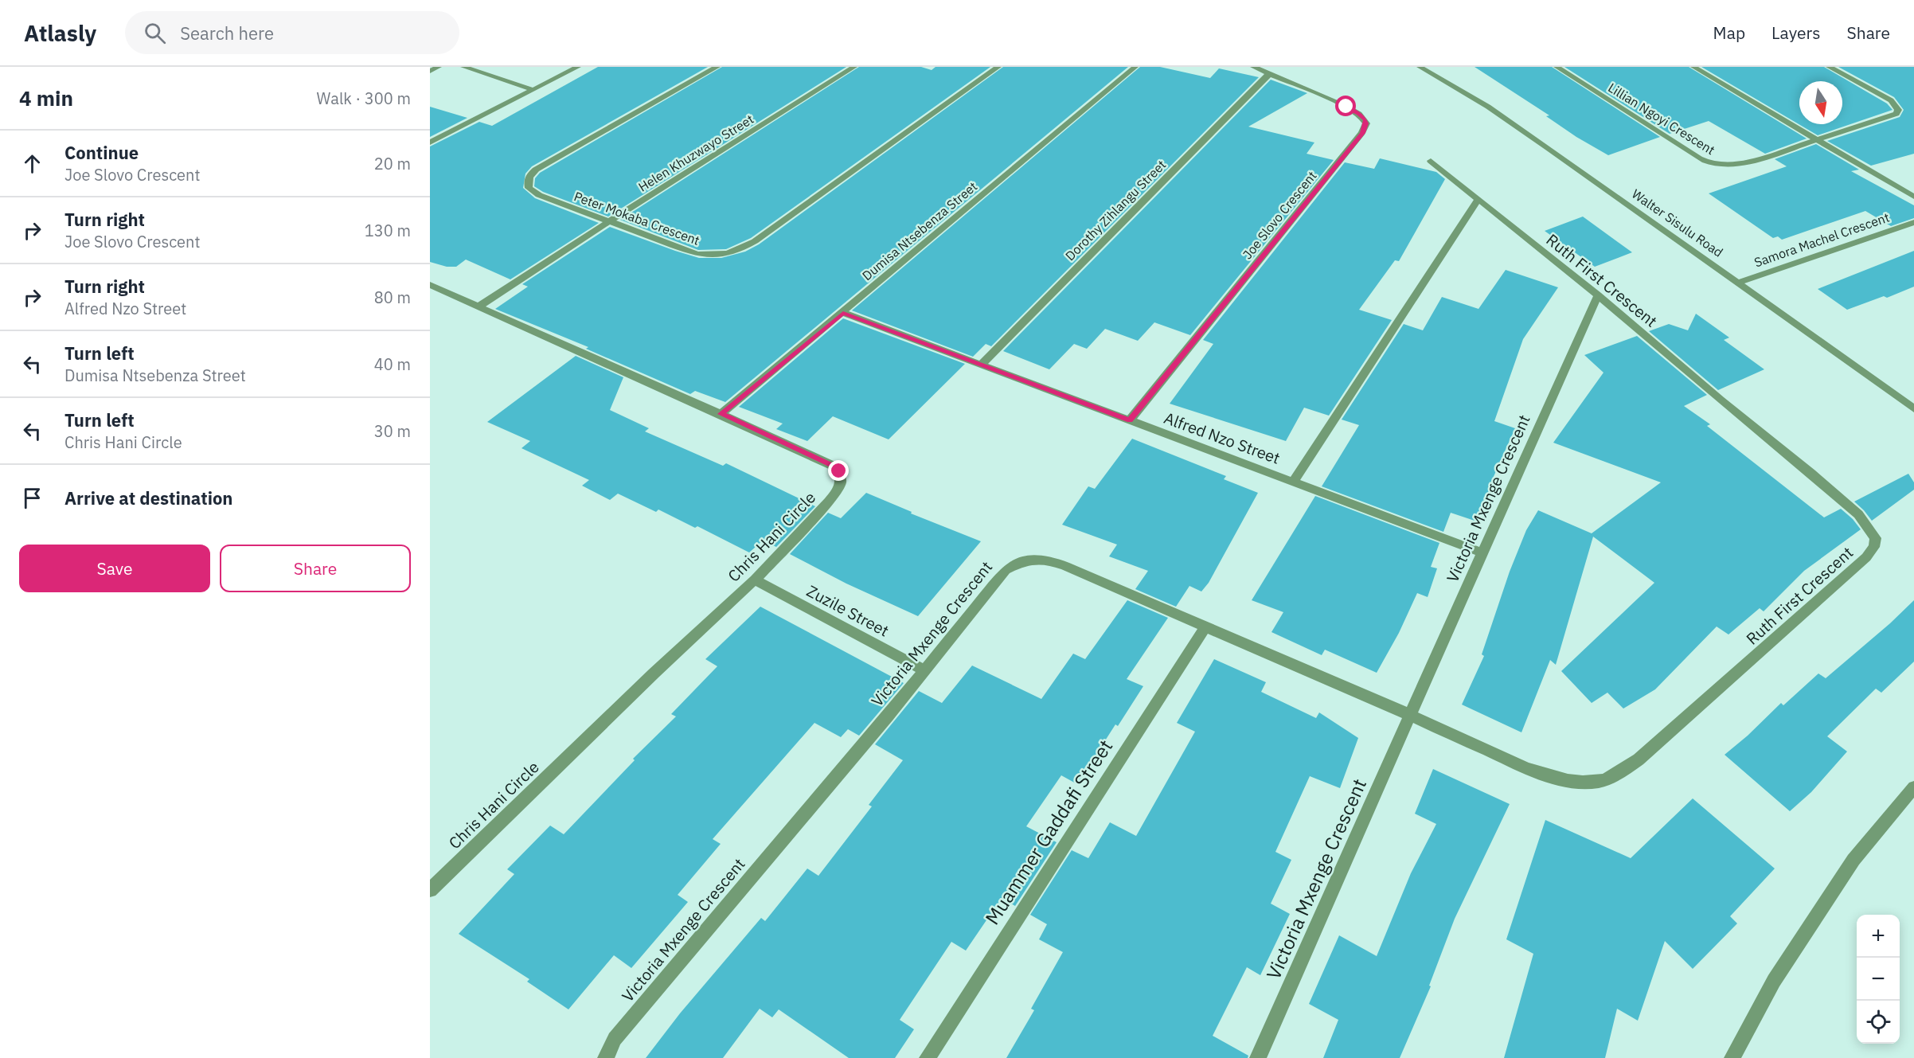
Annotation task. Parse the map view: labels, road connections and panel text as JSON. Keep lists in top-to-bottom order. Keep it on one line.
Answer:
{"streets":{"street":["Lillian Ngoyi Crescent","Helen Khuzwayo Street","Dorothy Zihlangu Street","Joe Slovo Crescent","Peter Mokaba Crescent","Walter Sisulu Road","Dumisa Ntsebenza Street","Samora Machel Crescent","Ruth First Crescent","Alfred Nzo Street","Victoria Mxenge Crescent","Chris Hani Circle","Zuzile Street","Muammer Gaddafi Street"]},"crossings":[["Helen Khuzwayo Street","Peter Mokaba Crescent"],["Helen Khuzwayo Street","Chris Hani Circle"],["Dorothy Zihlangu Street","Joe Slovo Crescent"],["Dorothy Zihlangu Street","Alfred Nzo Street"],["Joe Slovo Crescent","Alfred Nzo Street"],["Walter Sisulu Road","Samora Machel Crescent"],["Dumisa Ntsebenza Street","Alfred Nzo Street"],["Dumisa Ntsebenza Street","Chris Hani Circle"],["Ruth First Crescent","Victoria Mxenge Crescent"],["Alfred Nzo Street","Victoria Mxenge Crescent"],["Victoria Mxenge Crescent","Zuzile Street"],["Victoria Mxenge Crescent","Muammer Gaddafi Street"],["Chris Hani Circle","Zuzile Street"]],"north":"bottom","page":{"header":"Atlasly","search":"Search here","nav":["Map","Layers","Share"],"heading":["4 min","Walk · 300 m"],"list":[["Continue","Joe Slovo Crescent","20 m"],["Turn right","Joe Slovo Crescent","130 m"],["Turn right","Alfred Nzo Street","80 m"],["Turn left","Dumisa Ntsebenza Street","40 m"],["Turn left","Chris Hani Circle","30 m"],"Arrive at destination"],"buttons":["Save","Share"],"map_buttons":["+","−"]}}
